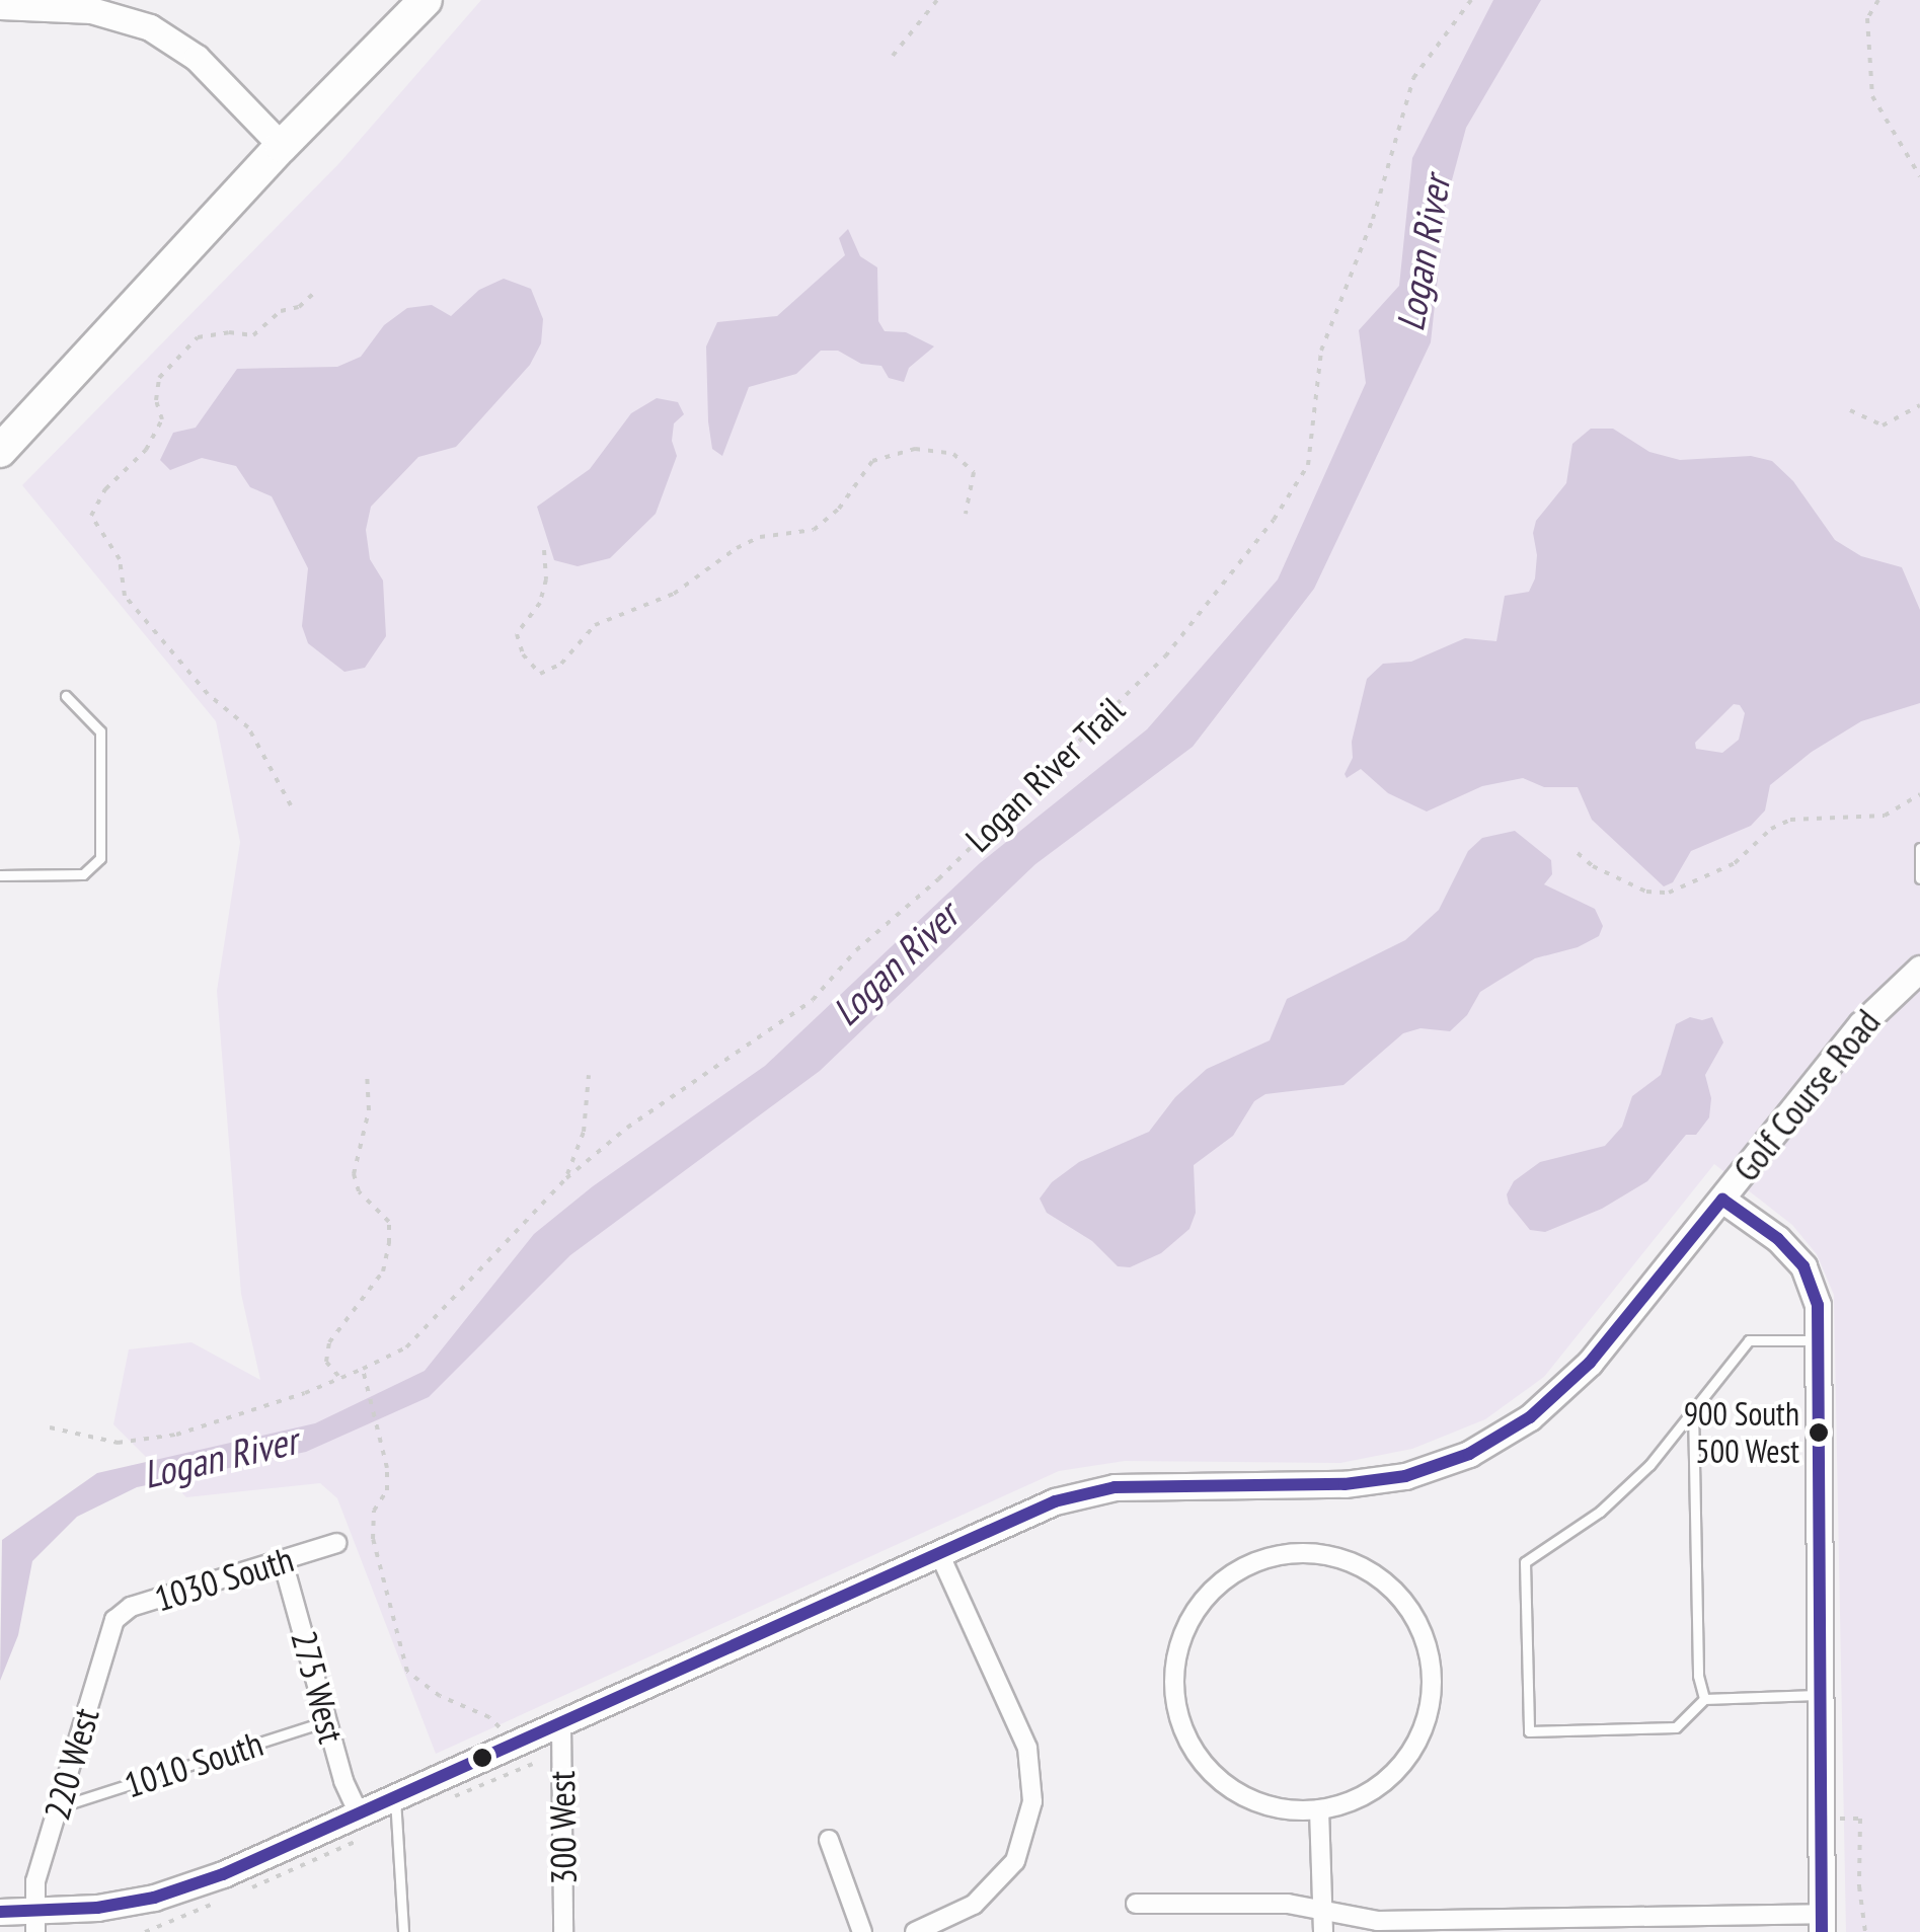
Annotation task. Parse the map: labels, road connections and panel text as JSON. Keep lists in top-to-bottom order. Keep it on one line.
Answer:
{"streets":{"street":["Golf Course Road","1030 South","275 West","220 West","300 West"],"lane":["1010 South"],"path":["Logan River Trail"]},"crossings":[["Golf Course Road","275 West"],["Golf Course Road","220 West"],["Golf Course Road","300 West"],["1030 South","275 West"],["1030 South","220 West"],["275 West","1010 South"],["220 West","1010 South"]],"water":["Logan River"],"places":["900 South 500 West"]}
